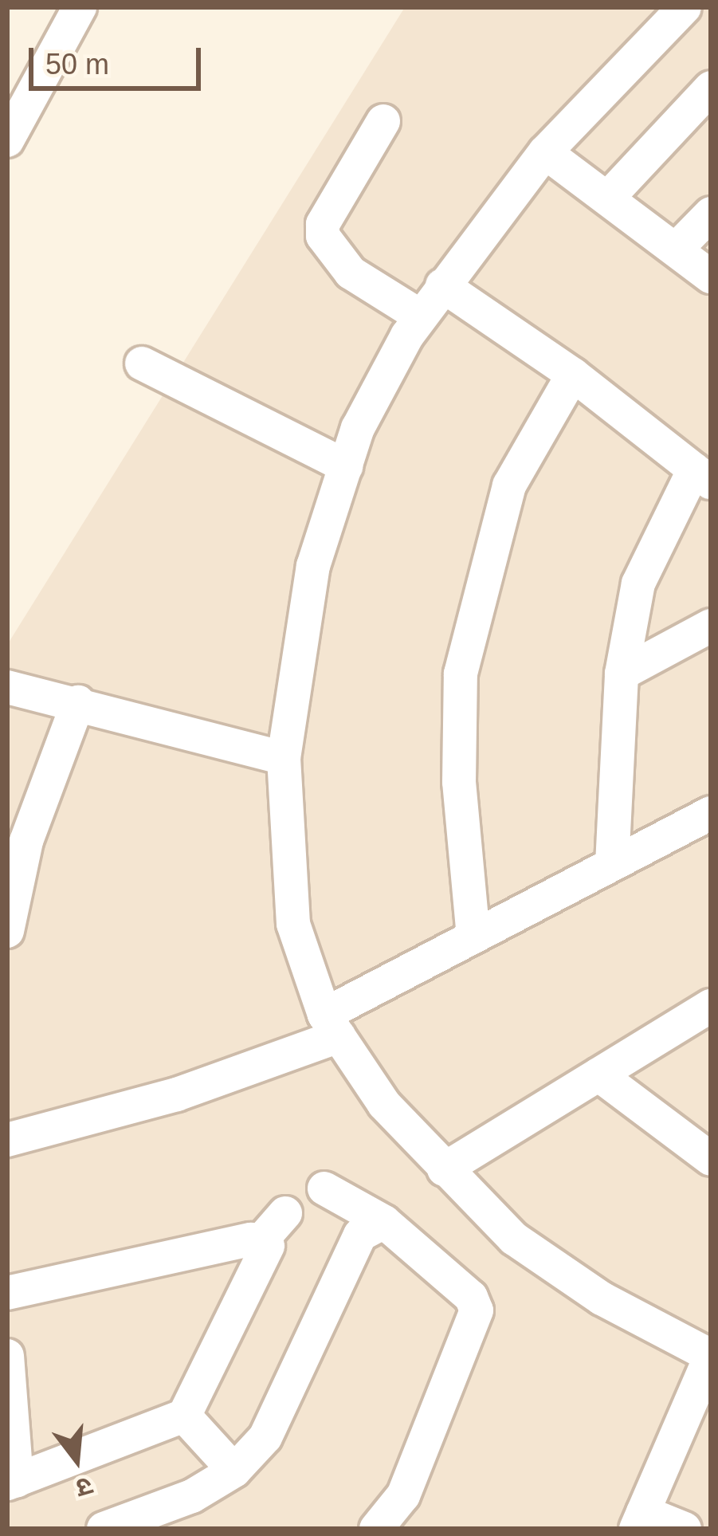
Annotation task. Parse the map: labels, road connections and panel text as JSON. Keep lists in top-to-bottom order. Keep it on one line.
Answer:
{"scale_bar":"50 m","north":"bottom"}
